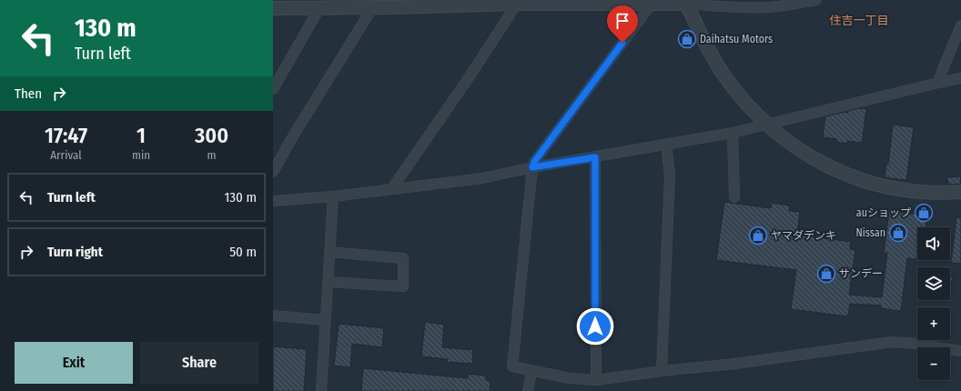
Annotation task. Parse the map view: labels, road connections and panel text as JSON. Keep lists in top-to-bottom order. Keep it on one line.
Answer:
{"districts":["住吉一丁目"],"places":{"shop":["Daihatsu Motors","auショップ","Nissan","ヤマダデンキ","サンデー"]},"page":{"turn":["130 m","Turn left"],"then":"Then","eta":["17:47","Arrival","1","min","300","m"],"list":[{"name":"Turn left","value":"130 m"},{"name":"Turn right","value":"50 m"}],"map_buttons":["+","−"],"buttons":["Exit","Share"]}}
